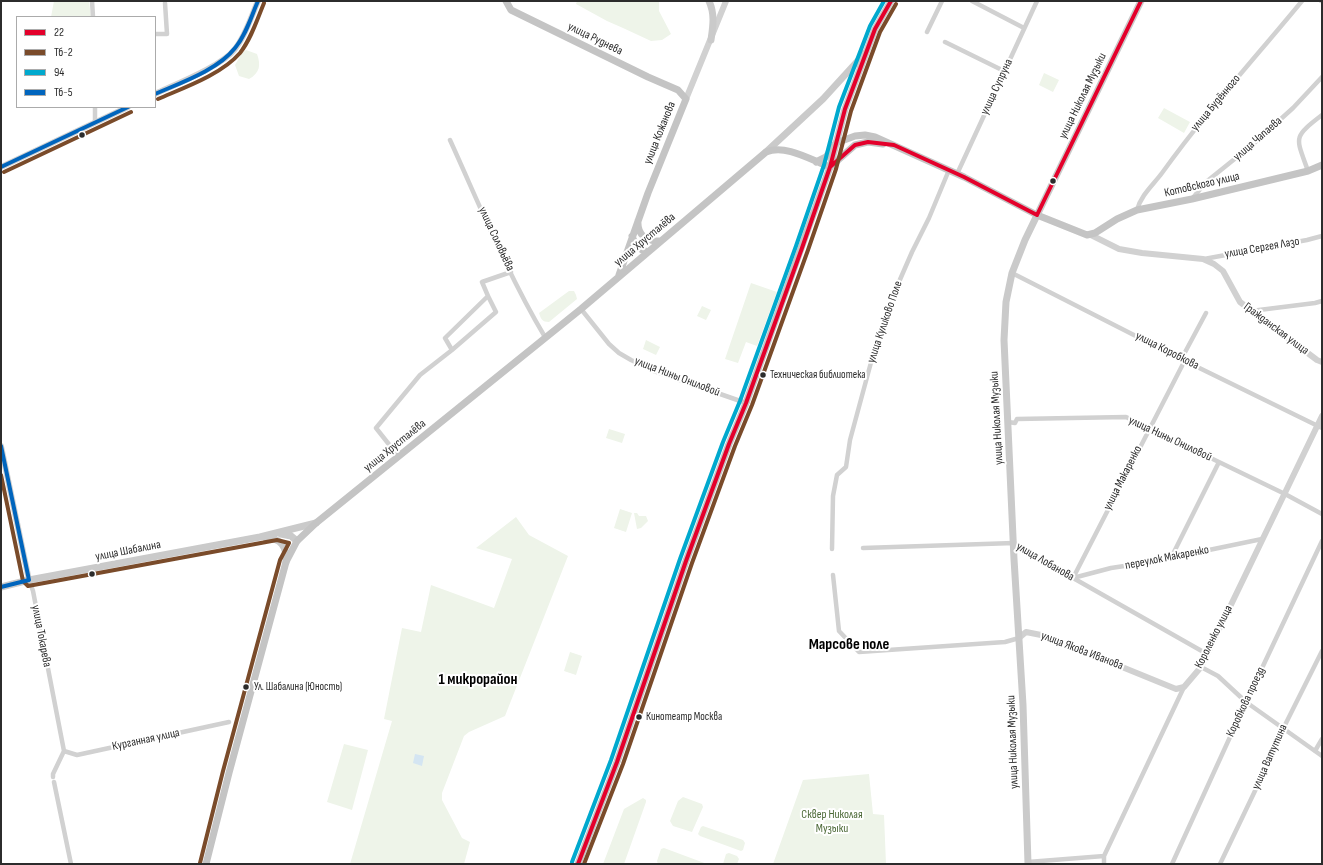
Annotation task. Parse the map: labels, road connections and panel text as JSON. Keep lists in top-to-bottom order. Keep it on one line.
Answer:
{"streets":{"main road":["улица Руднева","улица Николая Музыки","улица Кожанова","Котовского улица","улица Хрусталёва","улица Шабалина"],"street":["улица Супруна","улица Будённого","улица Чапаева","улица Соловьёва","улица Сергея Лазо","улица Куликово Поле","Гражданская улица","улица Коробкова","улица Нины Ониловой","улица Макаренко","переулок Макаренко","улица Лобанова","улица Токарева","Короленко улица","улица Якова Иванова","Коробкова проезд","Курганная улица","улица Ватутина"]},"crossings":[["улица Руднева","улица Кожанова"],["улица Николая Музыки","улица Коробкова"],["улица Николая Музыки","улица Нины Ониловой"],["улица Николая Музыки","улица Лобанова"],["улица Николая Музыки","улица Якова Иванова"],["улица Будённого","Котовского улица"],["улица Кожанова","улица Хрусталёва"],["улица Чапаева","Котовского улица"],["улица Соловьёва","улица Хрусталёва"],["улица Хрусталёва","улица Нины Ониловой"],["улица Хрусталёва","улица Шабалина"],["улица Сергея Лазо","Гражданская улица"],["улица Коробкова","улица Макаренко"],["улица Коробкова","Короленко улица"],["улица Нины Ониловой","улица Макаренко"],["улица Нины Ониловой","Короленко улица"],["улица Макаренко","переулок Макаренко"],["улица Макаренко","улица Лобанова"],["улица Шабалина","улица Токарева"],["переулок Макаренко","улица Лобанова"],["переулок Макаренко","Короленко улица"],["улица Лобанова","Короленко улица"],["улица Токарева","Курганная улица"],["Короленко улица","улица Якова Иванова"]],"districts":["Марсове поле","1 микрорайон"],"parks":["Сквер Николая Музыки"],"places":["Техническая библиотека","Ул. Шабалина (Юность)","Кинотеатр Москва"],"lines":["transit line 22","transit line 94","transit line Тб-5","transit line Тб-2"],"legend":["22","Тб-2","94","Тб-5"]}
